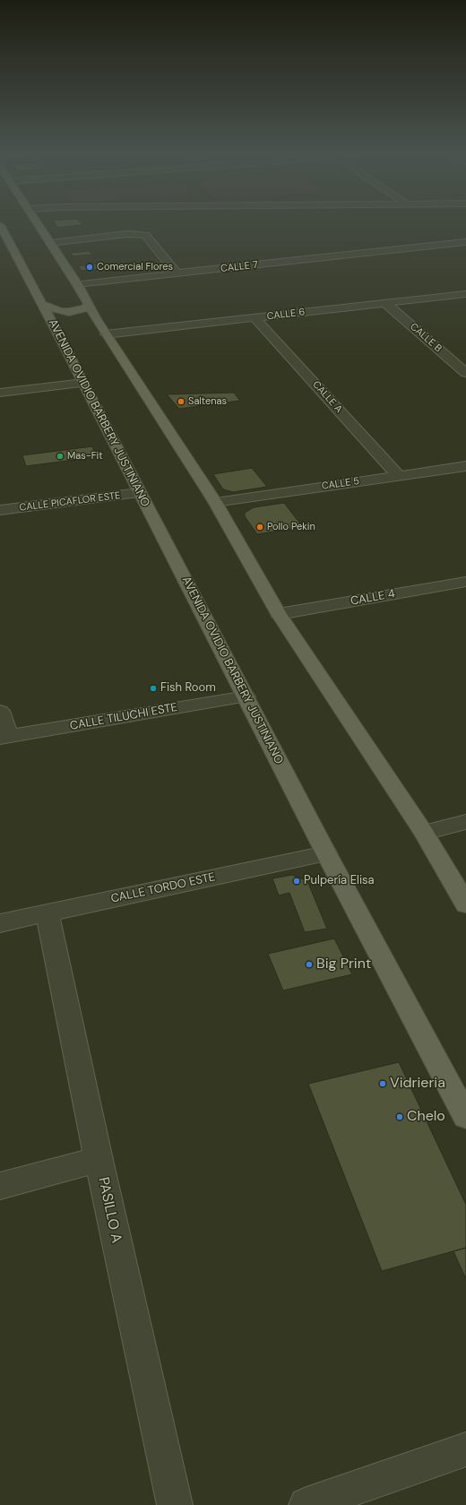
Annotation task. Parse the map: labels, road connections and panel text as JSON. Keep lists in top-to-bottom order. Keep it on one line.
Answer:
{"streets":{"main road":["AVENIDA OVIDIO BARBERY JUSTINIANO"],"street":["CALLE 7","CALLE 6","CALLE B","CALLE A","CALLE 5","CALLE PICAFLOR ESTE","CALLE 4","CALLE TILUCHI ESTE","CALLE TORDO ESTE","PASILLO A"]},"crossings":[["CALLE 6","CALLE B"],["CALLE 6","CALLE A"],["CALLE A","CALLE 5"],["AVENIDA OVIDIO BARBERY JUSTINIANO","CALLE PICAFLOR ESTE"],["AVENIDA OVIDIO BARBERY JUSTINIANO","CALLE TILUCHI ESTE"],["AVENIDA OVIDIO BARBERY JUSTINIANO","CALLE TORDO ESTE"],["CALLE TORDO ESTE","PASILLO A"]],"places":["Comercial Flores","Saltenas","Mas-Fit","Pollo Pekin","Fish Room","Pulpería Elisa","Big Print","Vidrieria","Chelo"]}
